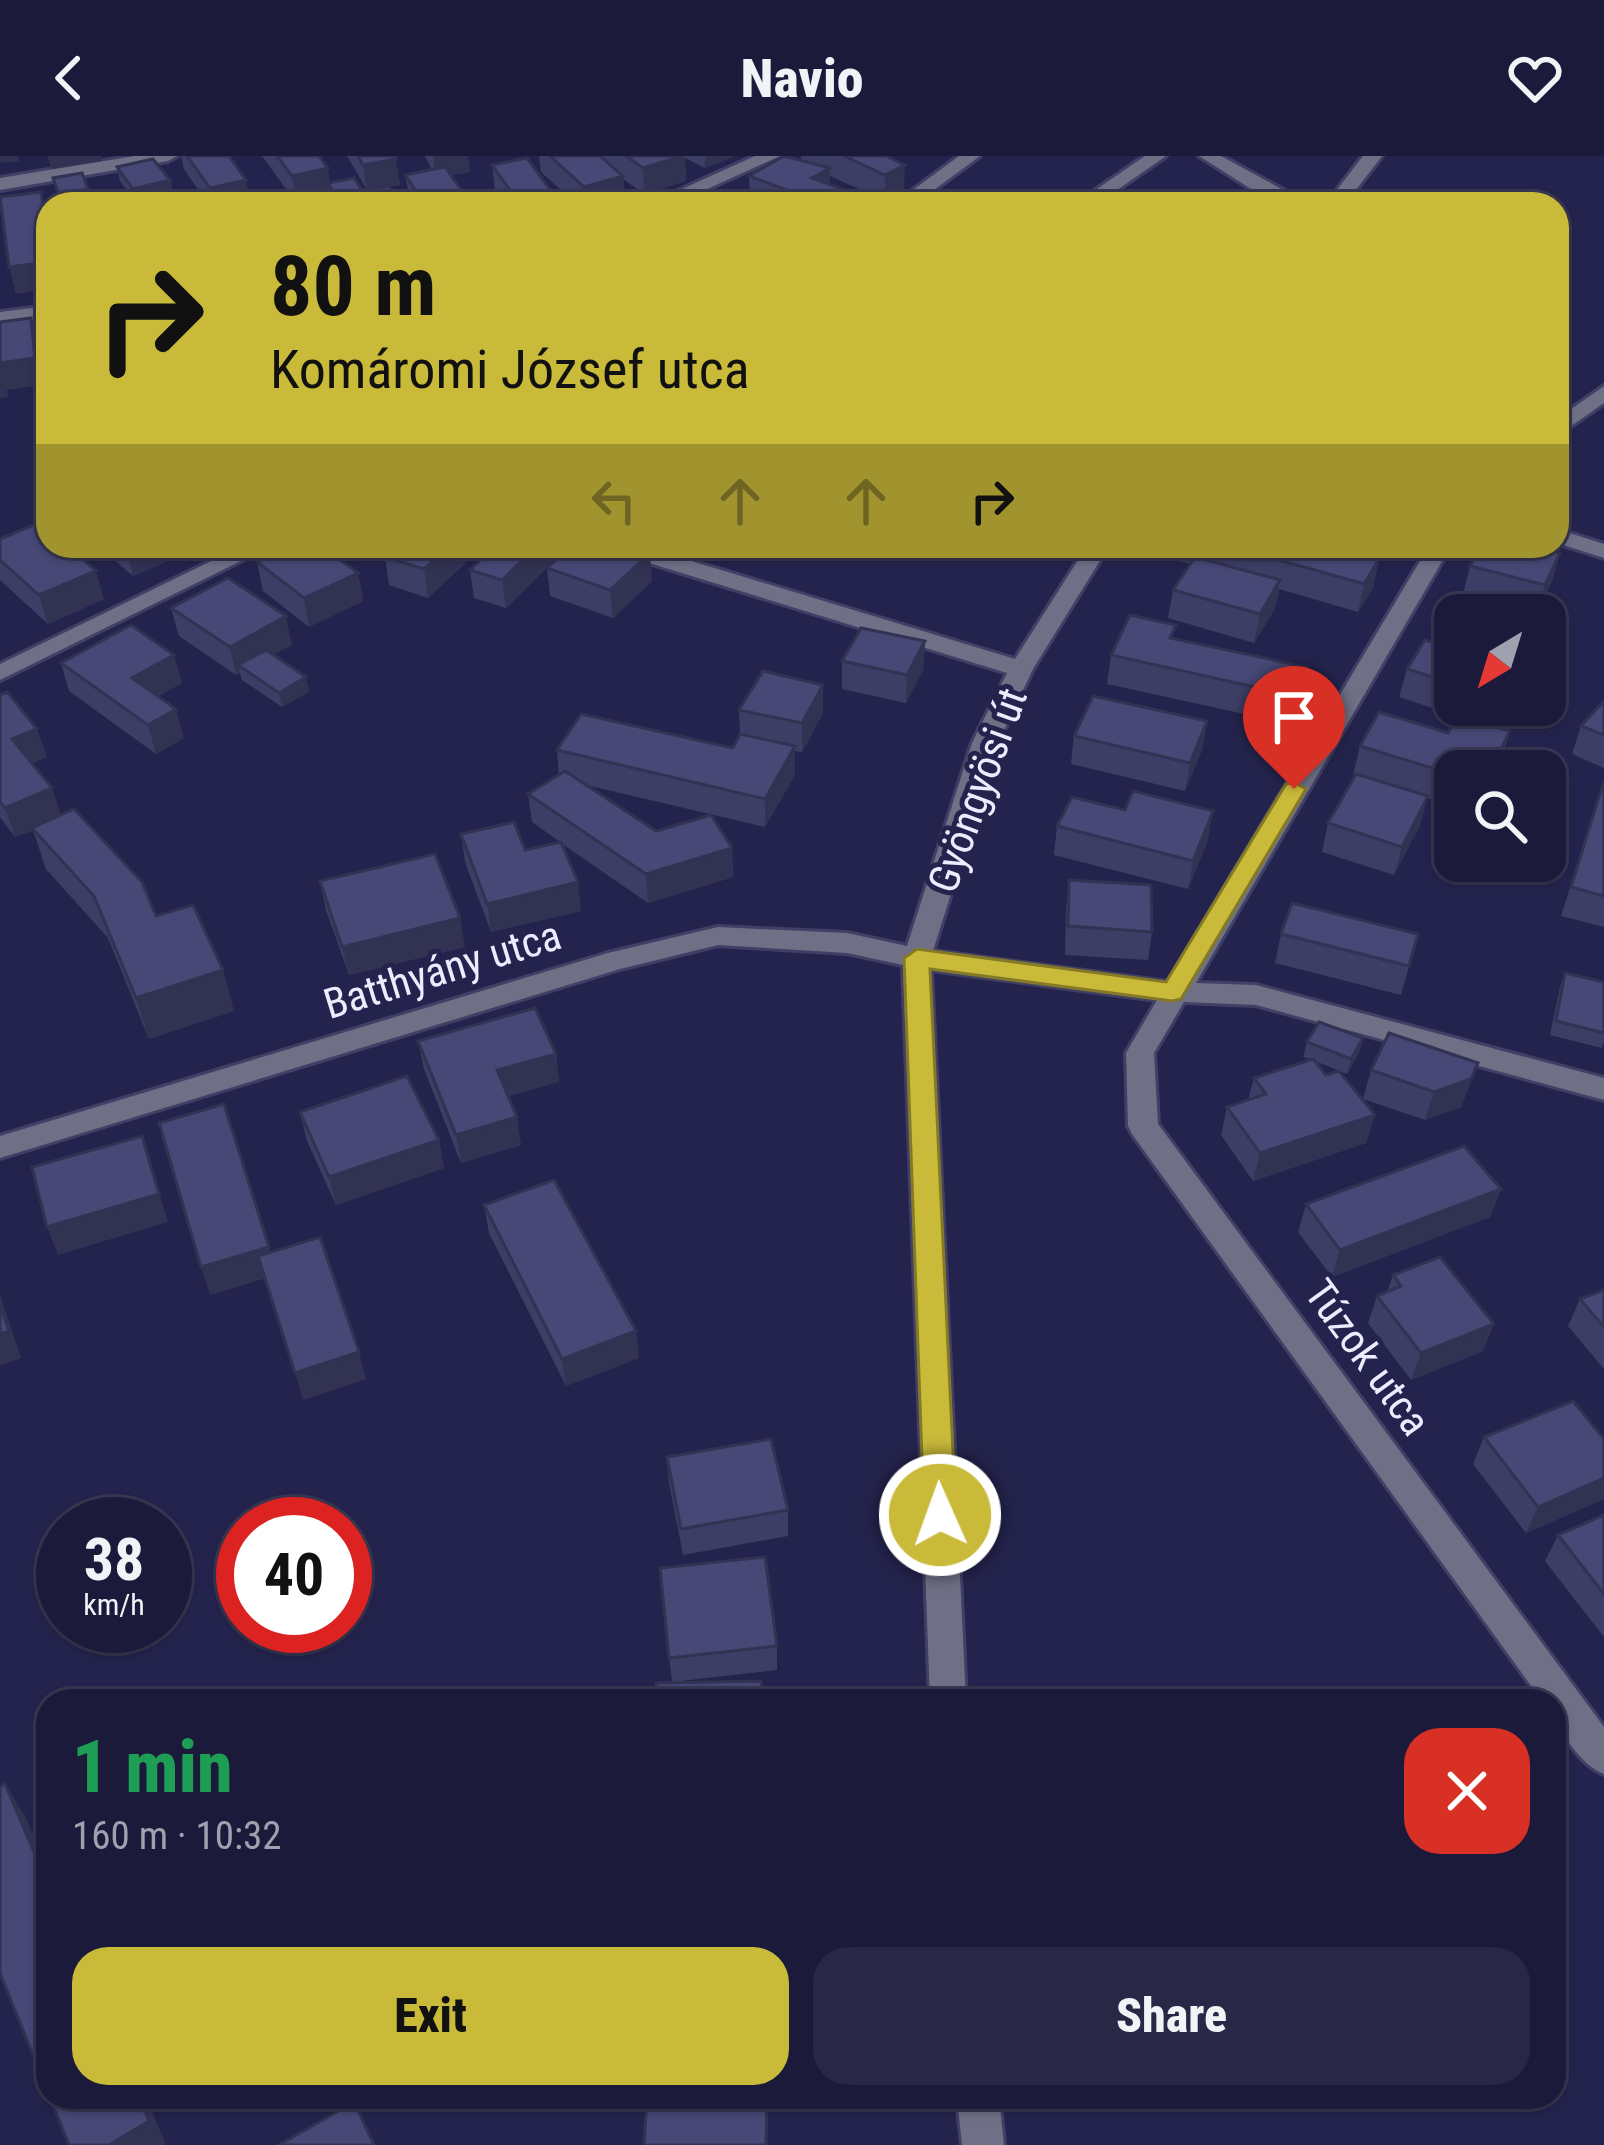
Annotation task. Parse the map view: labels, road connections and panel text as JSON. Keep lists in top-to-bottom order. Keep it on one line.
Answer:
{"streets":{"street":["Gyöngyösi út","Batthyány utca","Túzok utca"]},"crossings":[["Gyöngyösi út","Batthyány utca"],["Batthyány utca","Túzok utca"]],"north":"bottom left","page":{"header":"Navio","turn":["80 m","Komáromi József utca"],"speed":"38 km/h","limit":"40","heading":["1 min","160 m · 10:32"],"buttons":["Exit","Share"]}}
